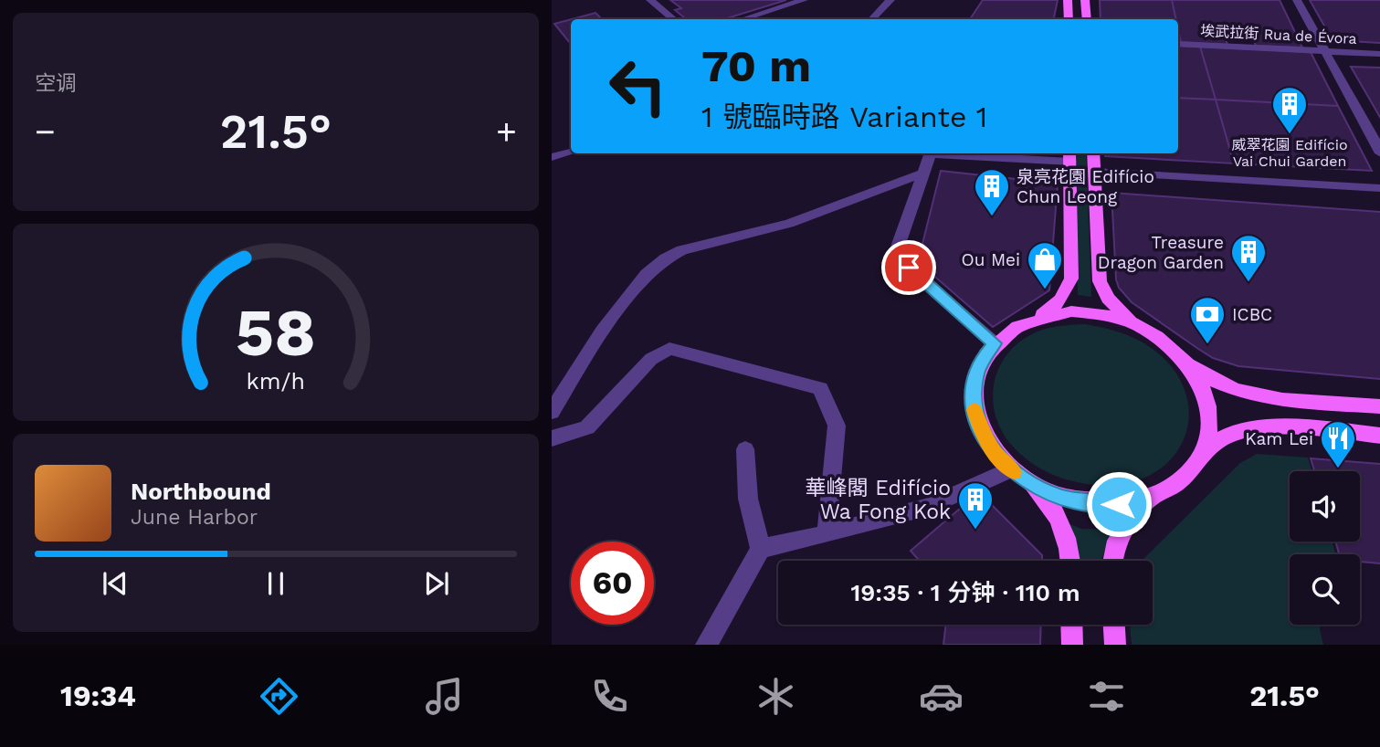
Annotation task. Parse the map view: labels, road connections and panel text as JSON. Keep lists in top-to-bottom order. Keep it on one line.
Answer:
{"streets":{"street":["埃武拉街 Rua de Évora"]},"places":{"building":["威翠花園 Edifício Vai Chui Garden","泉亮花園 Edifício Chun Leong","Treasure Dragon Garden","華峰閣 Edifício Wa Fong Kok"],"shop":["Ou Mei"],"bank":["ICBC"],"restaurant":["Kam Lei"]},"page":{"tile":"空调","turn":["70 m","1 號臨時路 Variante 1"],"heat":["−","21.5°","+"],"song":["Northbound","June Harbor"],"limit":"60","trip":"19:35 · 1 分钟 · 110 m","tabs":["19:34","21.5°"],"gauge":["58","km/h"]}}
